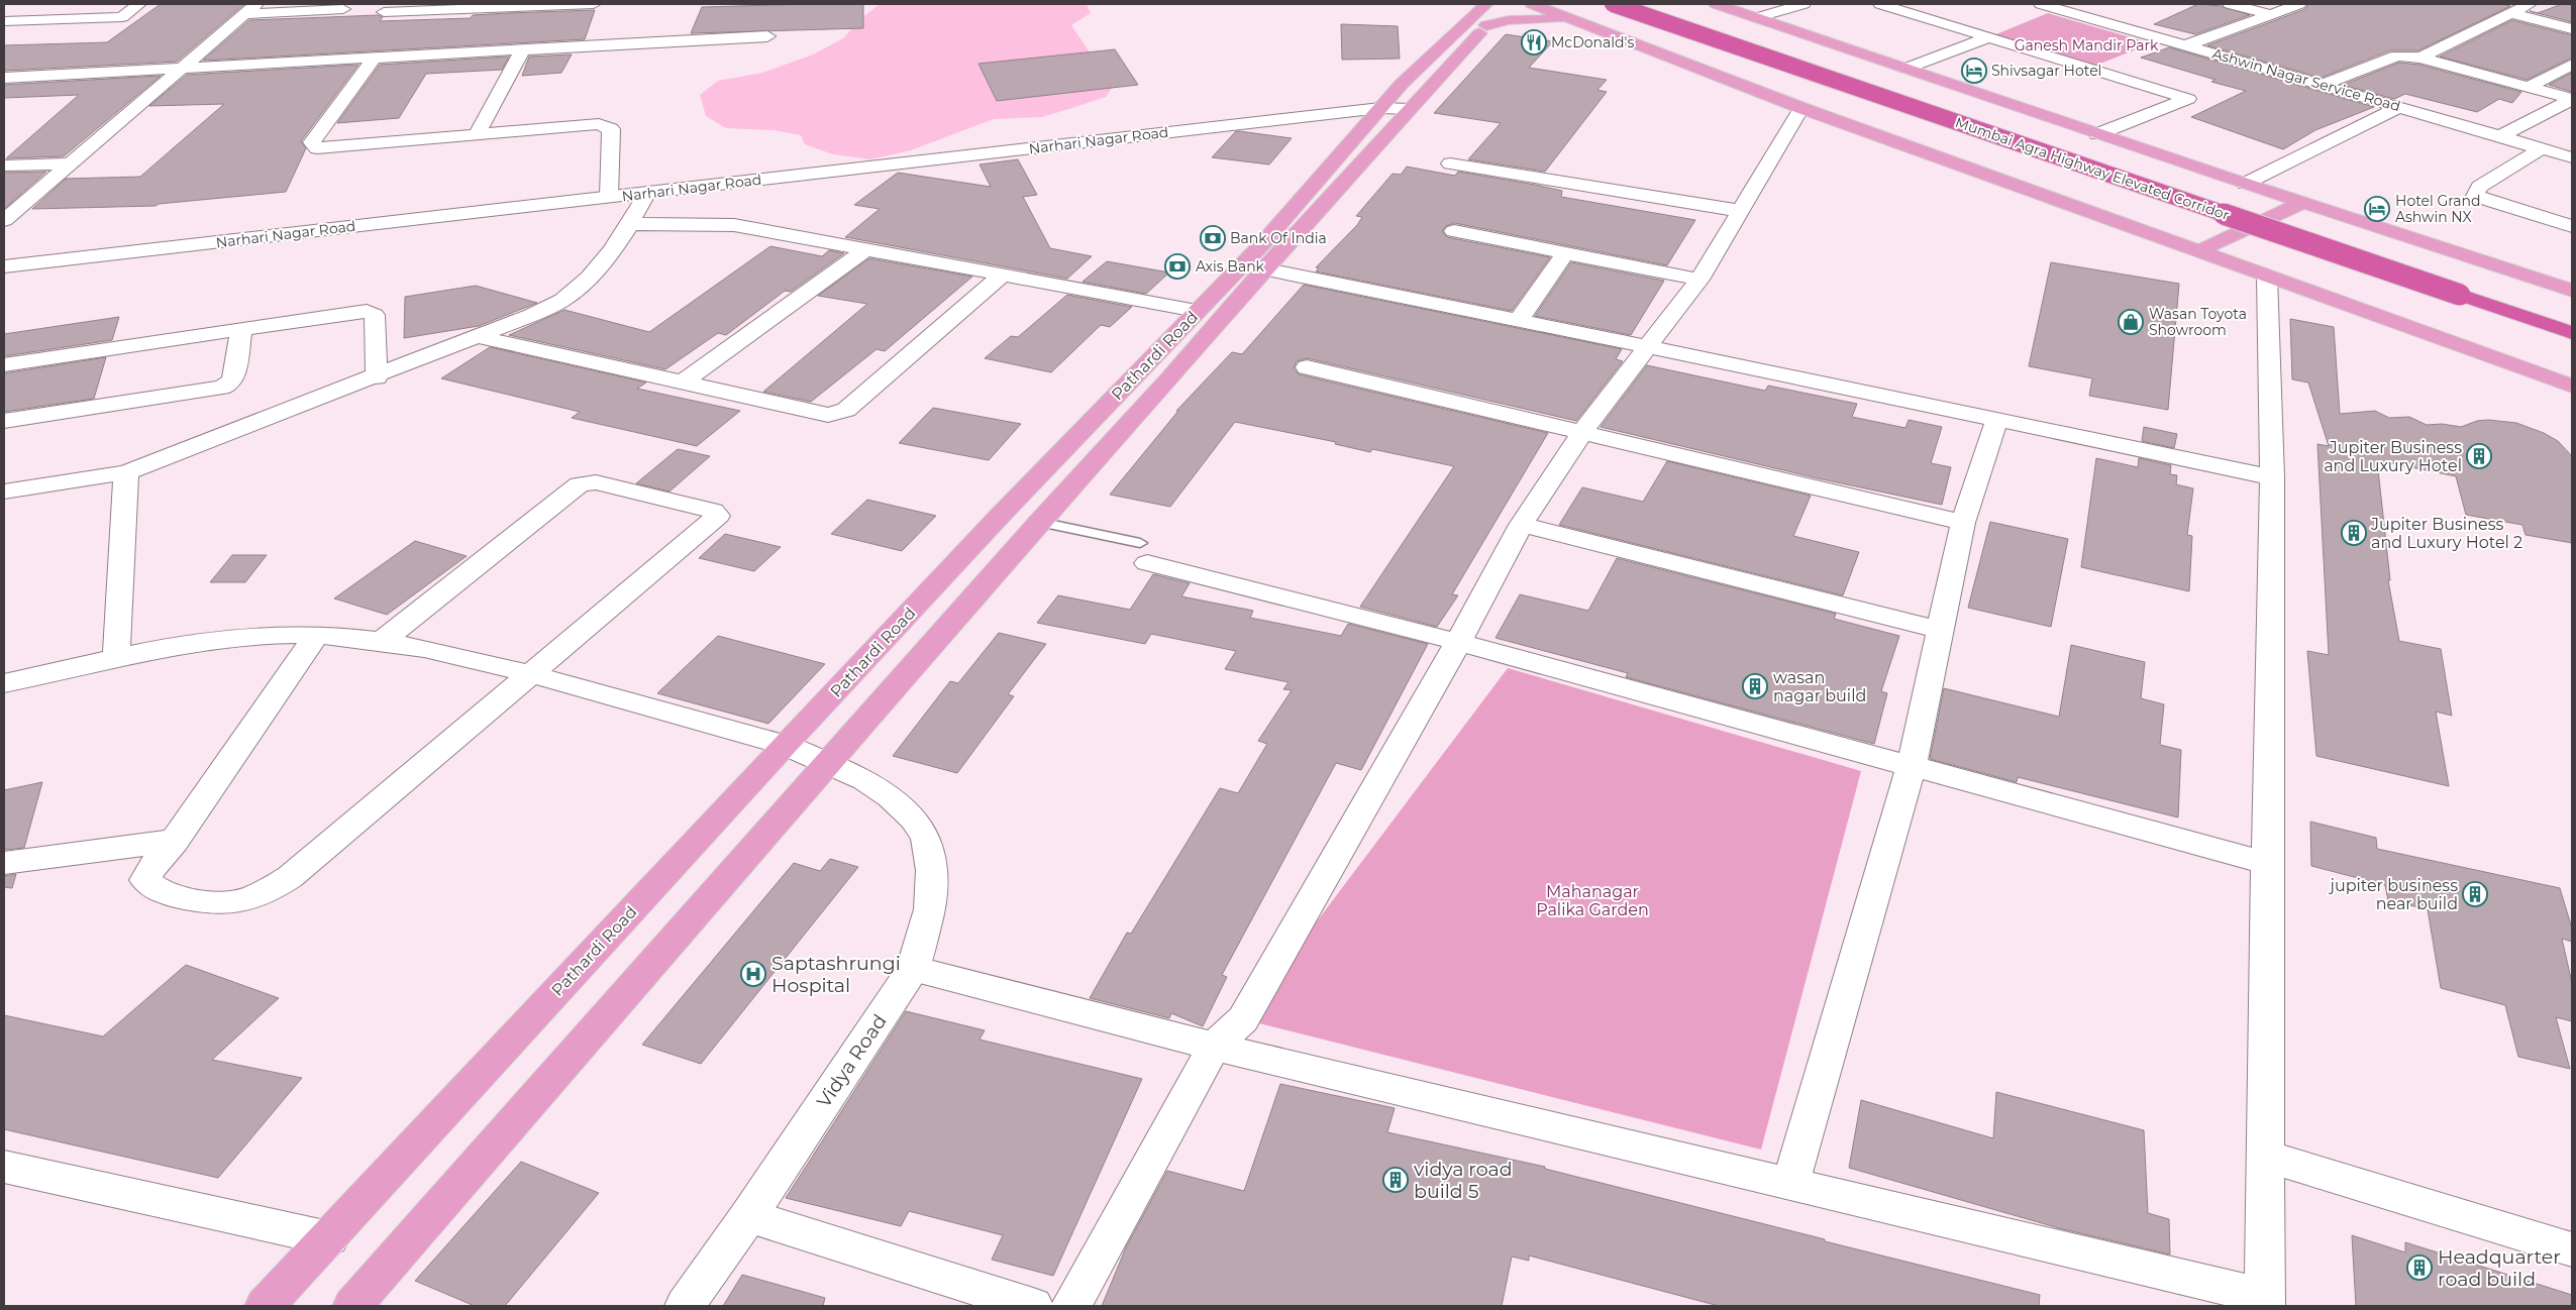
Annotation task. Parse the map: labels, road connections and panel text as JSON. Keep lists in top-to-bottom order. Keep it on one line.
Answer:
{"streets":{"highway":["Mumbai Agra Highway Elevated Corridor"],"main road":["Pathardi Road"],"street":["Ashwin Nagar Service Road","Narhari Nagar Road","Vidya Road"]},"crossings":[["Narhari Nagar Road","Pathardi Road"],["Pathardi Road","Vidya Road"]],"parks":["Ganesh Mandir Park","Mahanagar Palika Garden"],"places":{"restaurant":["McDonald's"],"hotel":["Shivsagar Hotel","Hotel Grand Ashwin NX"],"bank":["Bank Of India","Axis Bank"],"shop":["Wasan Toyota Showroom"],"building":["Jupiter Business and Luxury Hotel","Jupiter Business and Luxury Hotel 2","wasan nagar build","jupiter business near build","vidya road build 5","Headquarter road build"],"hospital":["Saptashrungi Hospital"]}}
